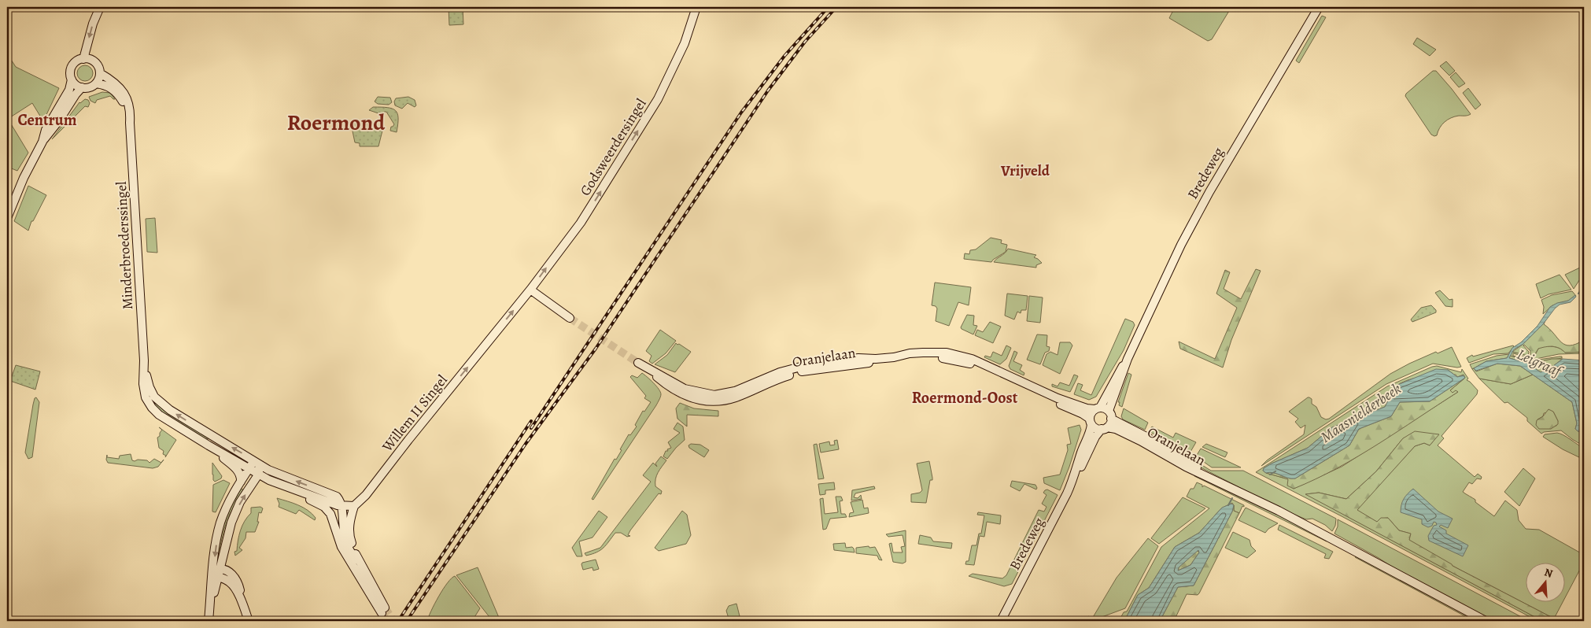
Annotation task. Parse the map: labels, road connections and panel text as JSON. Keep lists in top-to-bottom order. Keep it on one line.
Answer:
{"streets":{"main road":["Godsweerdersingel","Bredeweg","Minderbroederssingel","Oranjelaan","Willem II Singel"]},"crossings":[["Godsweerdersingel","Willem II Singel"],["Bredeweg","Oranjelaan"]],"one_way":["Godsweerdersingel","Willem II Singel"],"districts":["Centrum","Roermond","Vrijveld","Roermond-Oost"],"water":["Leigraaf","Maasnielderbeek"],"north":"top"}
